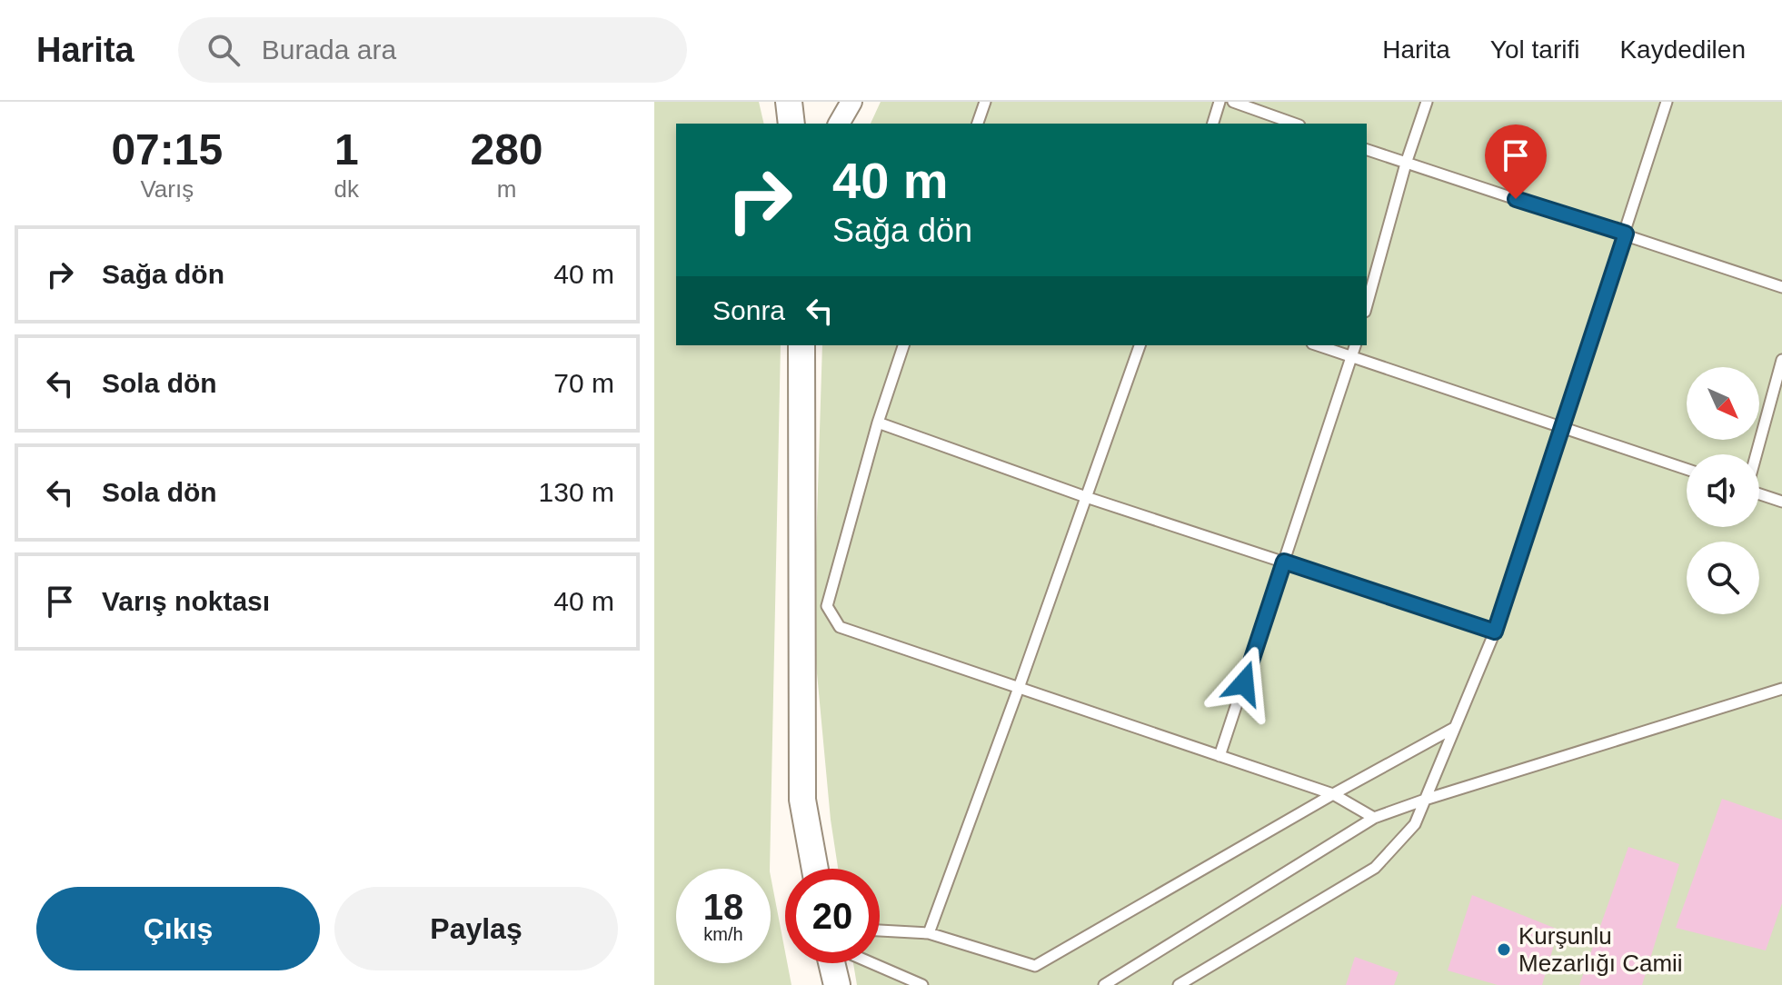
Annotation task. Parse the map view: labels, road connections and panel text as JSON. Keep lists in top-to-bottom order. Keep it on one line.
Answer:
{"places":["Kurşunlu Mezarlığı Camii"],"north":"bottom right","page":{"header":"Harita","search":"Burada ara","nav":["Harita","Yol tarifi","Kaydedilen"],"eta":["07:15","Varış","1","dk","280","m"],"turn":["40 m","Sağa dön"],"list":[{"name":"Sağa dön","value":"40 m"},{"name":"Sola dön","value":"70 m"},{"name":"Sola dön","value":"130 m"},{"name":"Varış noktası","value":"40 m"}],"then":"Sonra","speed":"18 km/h","limit":"20","buttons":["Çıkış","Paylaş"]}}
